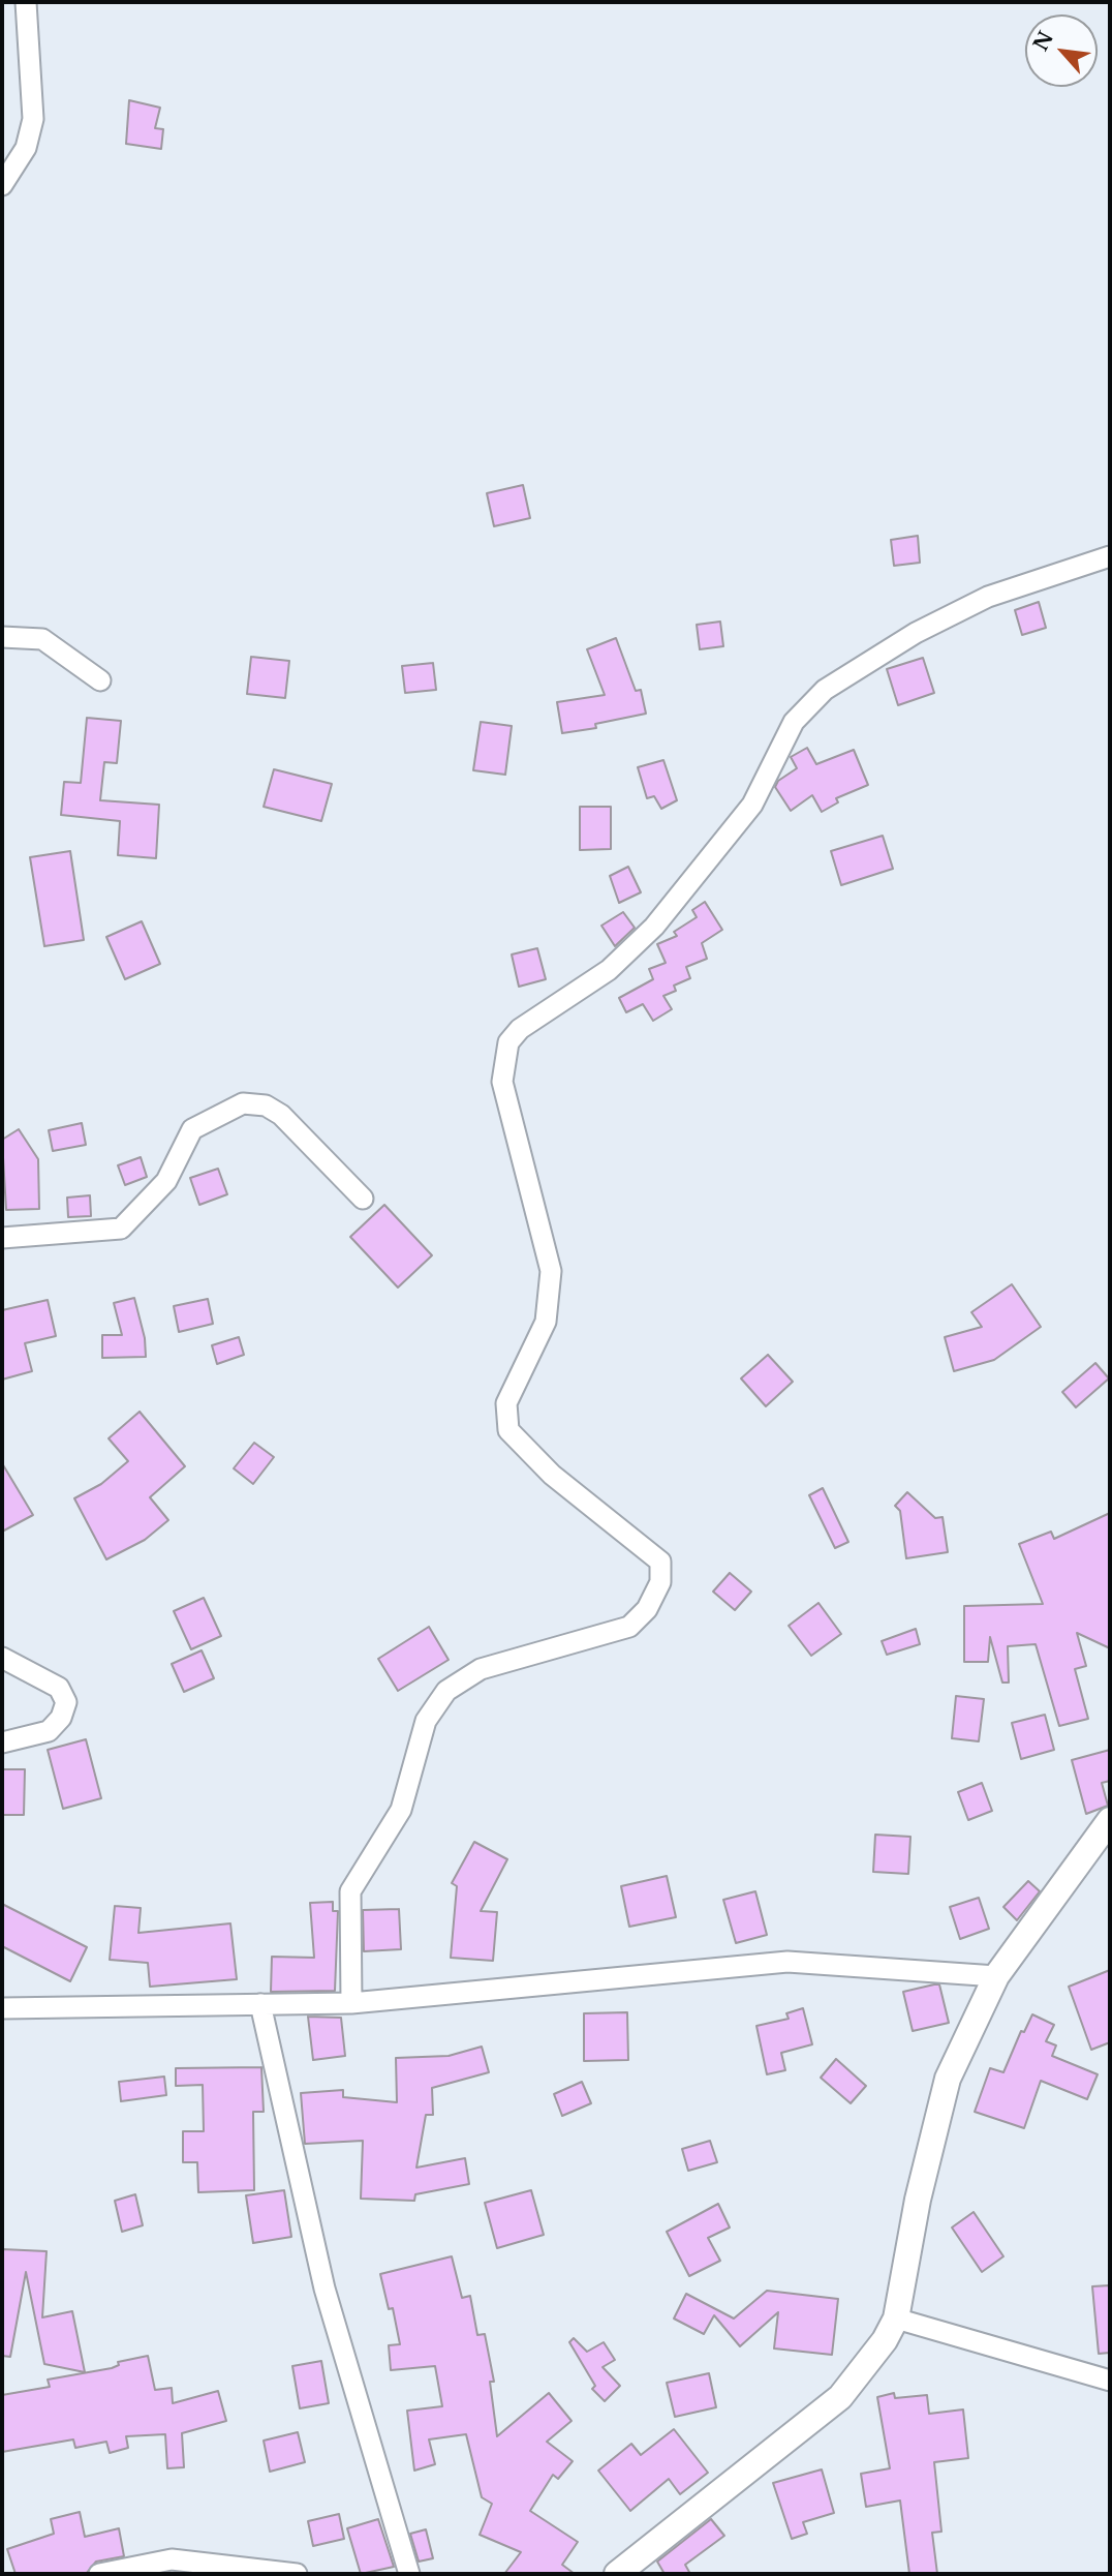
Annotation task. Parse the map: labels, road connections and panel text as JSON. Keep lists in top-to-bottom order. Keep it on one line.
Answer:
{"north":"top left"}
